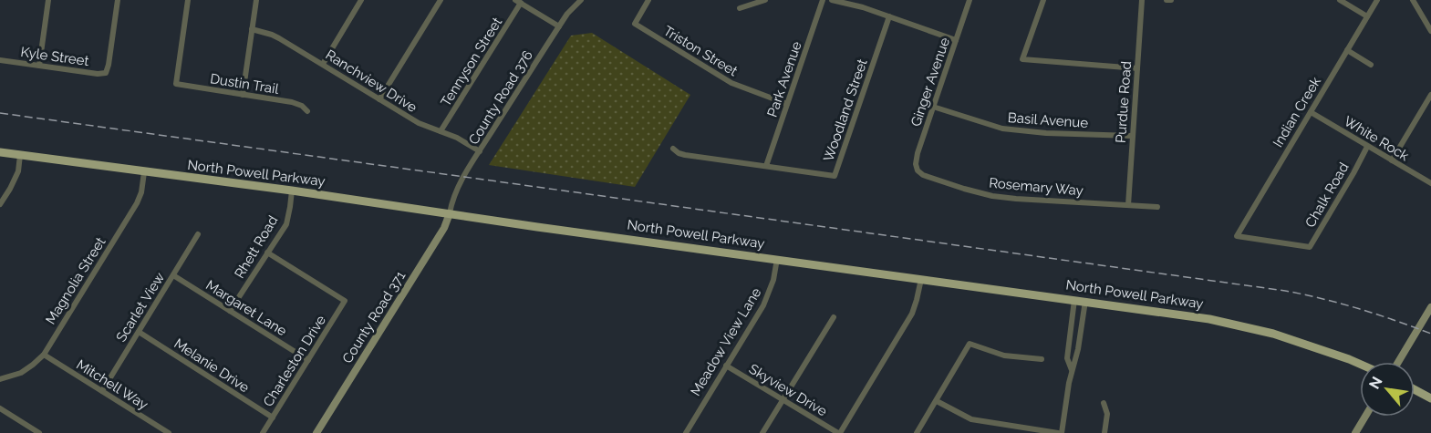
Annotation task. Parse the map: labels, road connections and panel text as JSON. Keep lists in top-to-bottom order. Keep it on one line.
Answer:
{"streets":{"main road":["North Powell Parkway"],"street":["Triston Street","Kyle Street","Tennyson Street","Park Avenue","Ranchview Drive","Ginger Avenue","Dustin Trail","County Road 376","Purdue Road","Woodland Street","Indian Creek","Basil Avenue","White Rock","Rosemary Way","Chalk Road","Rhett Road","Magnolia Street","Scarlet View","Margaret Lane","County Road 371","Meadow View Lane","Charleston Drive","Melanie Drive","Mitchell Way","Skyview Drive"]},"crossings":[["Triston Street","Park Avenue"],["Tennyson Street","Ranchview Drive"],["Park Avenue","Woodland Street"],["Ranchview Drive","County Road 376"],["Ginger Avenue","Basil Avenue"],["Ginger Avenue","Rosemary Way"],["County Road 376","North Powell Parkway"],["County Road 376","County Road 371"],["Purdue Road","Basil Avenue"],["Purdue Road","Rosemary Way"],["Indian Creek","White Rock"],["Indian Creek","Chalk Road"],["White Rock","Chalk Road"],["North Powell Parkway","Rhett Road"],["North Powell Parkway","Magnolia Street"],["North Powell Parkway","County Road 371"],["North Powell Parkway","Meadow View Lane"],["Rhett Road","Margaret Lane"],["Rhett Road","Charleston Drive"],["Magnolia Street","Mitchell Way"],["Scarlet View","Margaret Lane"],["Scarlet View","Melanie Drive"],["Scarlet View","Mitchell Way"],["Margaret Lane","Charleston Drive"],["Meadow View Lane","Skyview Drive"],["Charleston Drive","Melanie Drive"]],"north":"top left"}
